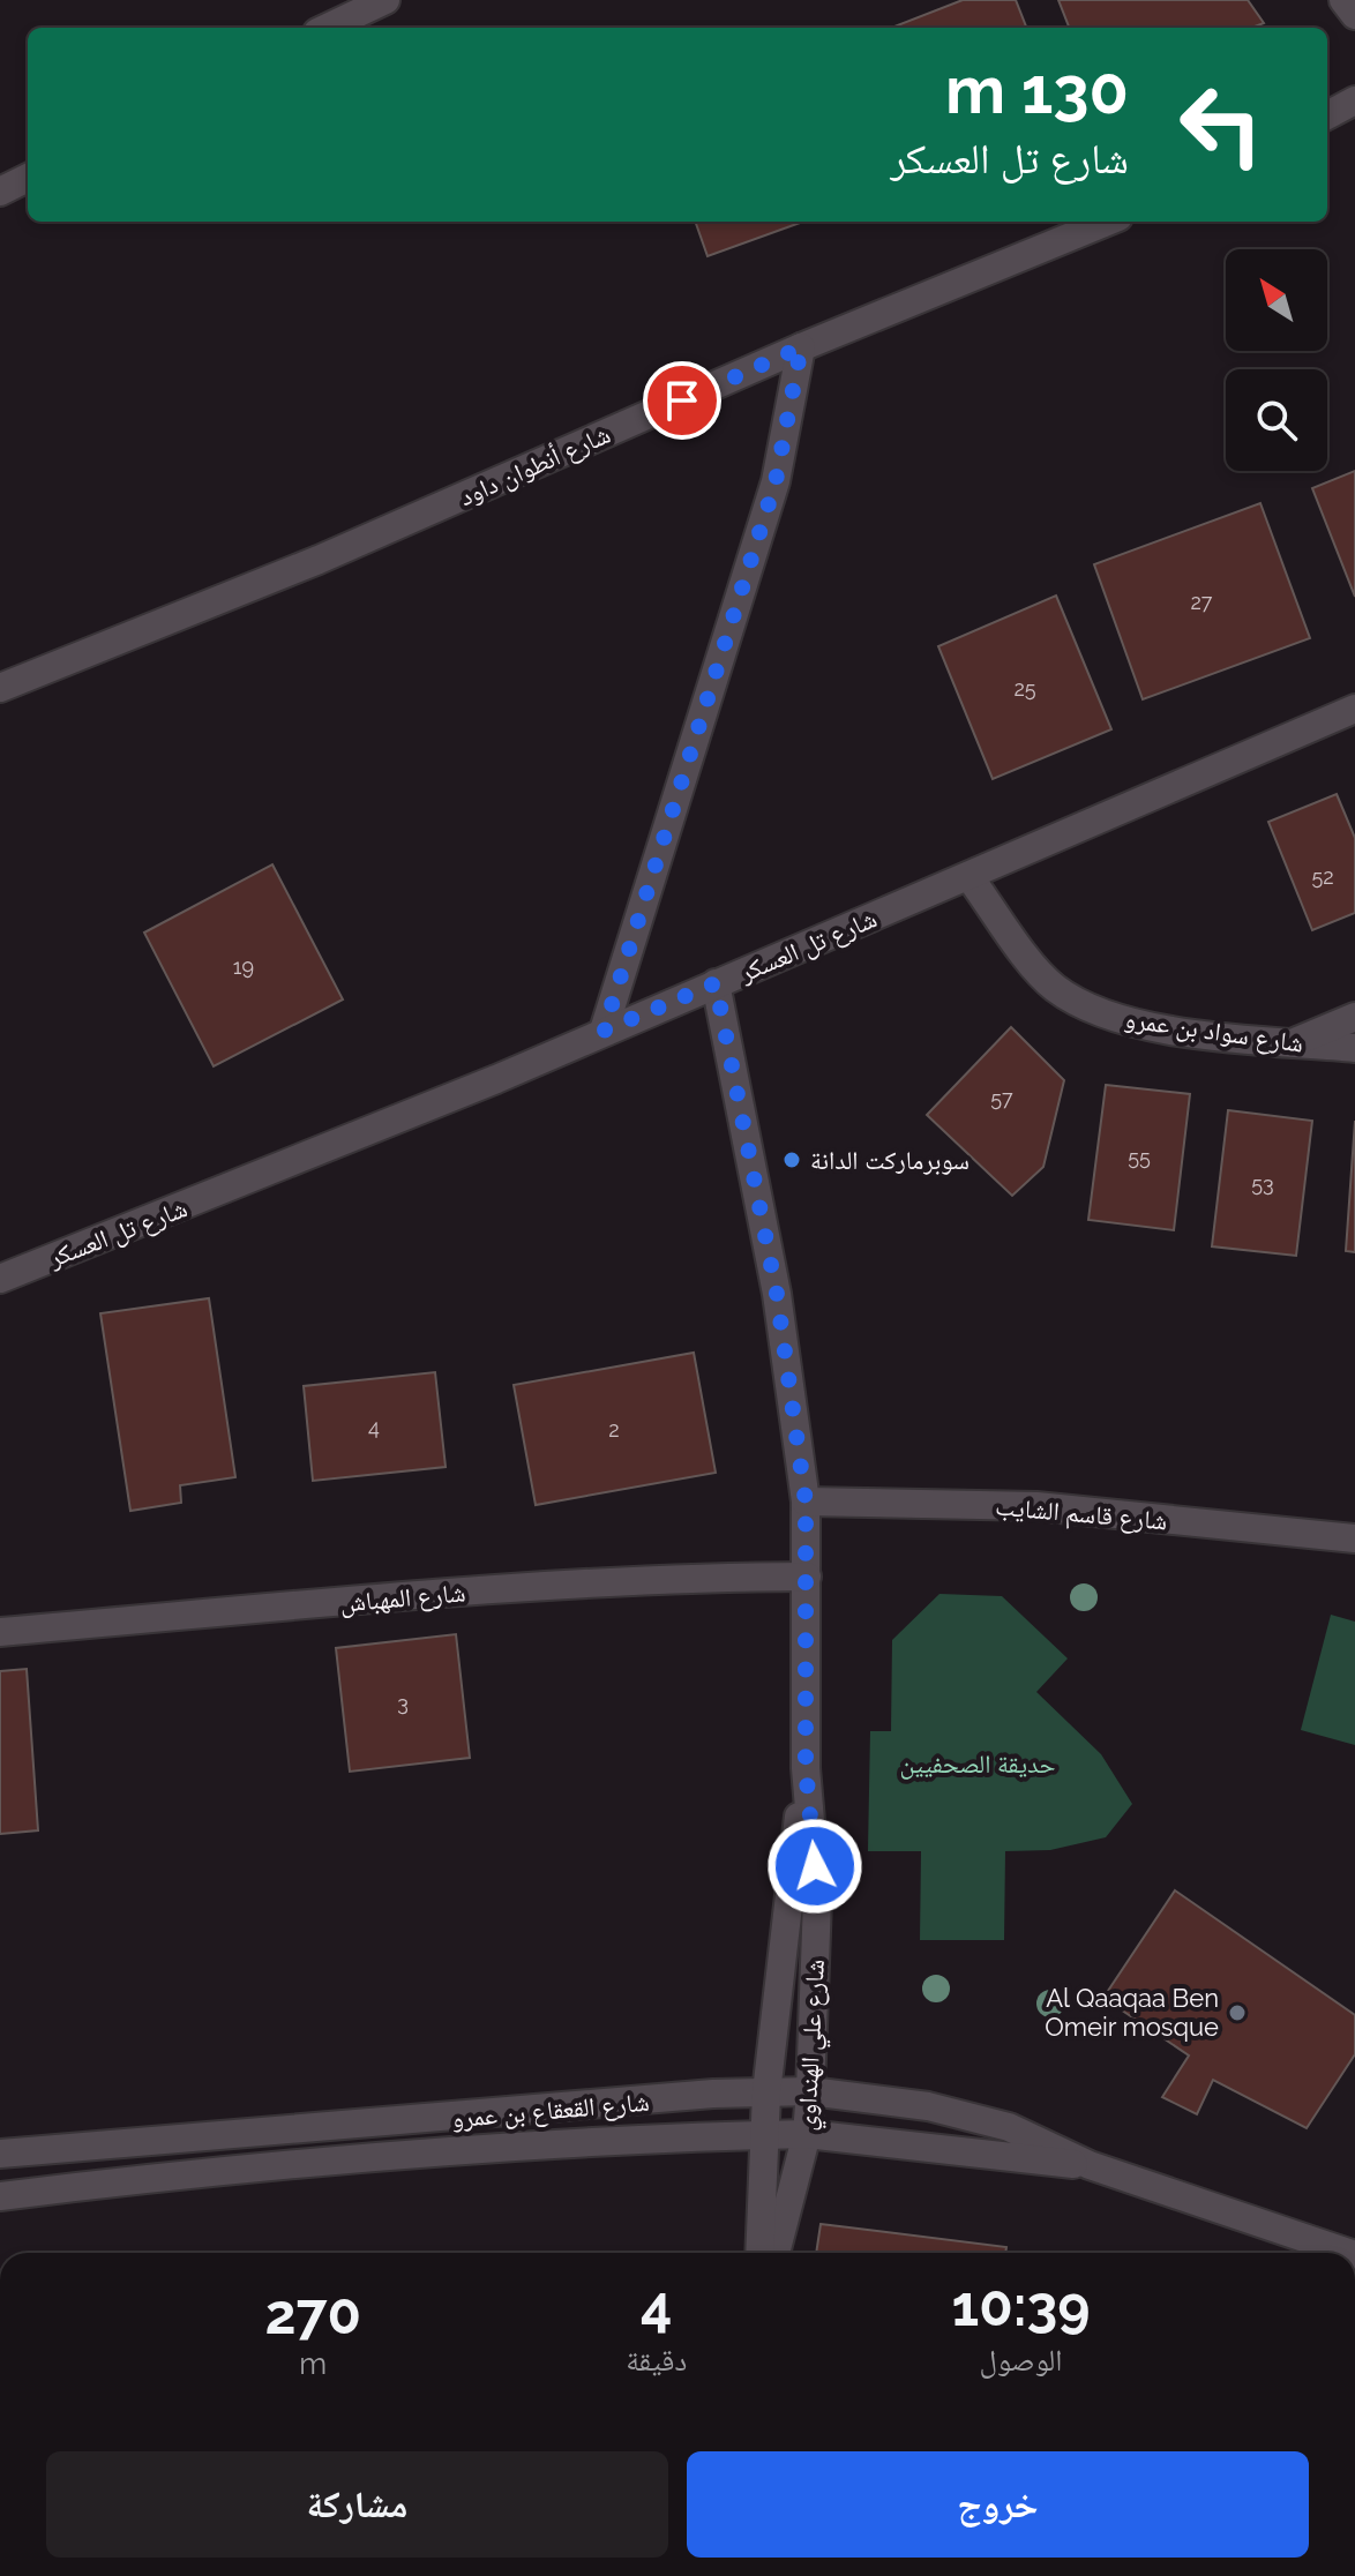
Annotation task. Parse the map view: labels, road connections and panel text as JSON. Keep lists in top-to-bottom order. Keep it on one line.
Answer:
{"streets":{"street":["شارع أنطوان داود","شارع تل العسكر","شارع سواد بن عمرو","شارع قاسم الشايب","شارع المهباش","شارع علي الهنداوي","شارع القعقاع بن عمرو"]},"crossings":[["شارع تل العسكر","شارع سواد بن عمرو"],["شارع تل العسكر","شارع علي الهنداوي"],["شارع قاسم الشايب","شارع علي الهنداوي"],["شارع المهباش","شارع علي الهنداوي"],["شارع علي الهنداوي","شارع القعقاع بن عمرو"]],"parks":["حديقة الصحفيين"],"places":["سوبرماركت الدانة","Al Qaaqaa Ben Omeir mosque"],"house_numbers":["27","25","52","19","57","55","53","4","2","3"],"north":"top left","page":{"turn":["130 m","شارع تل العسكر"],"eta":["10:39","الوصول","4","دقيقة","270","m"],"buttons":["خروج","مشاركة"]}}
